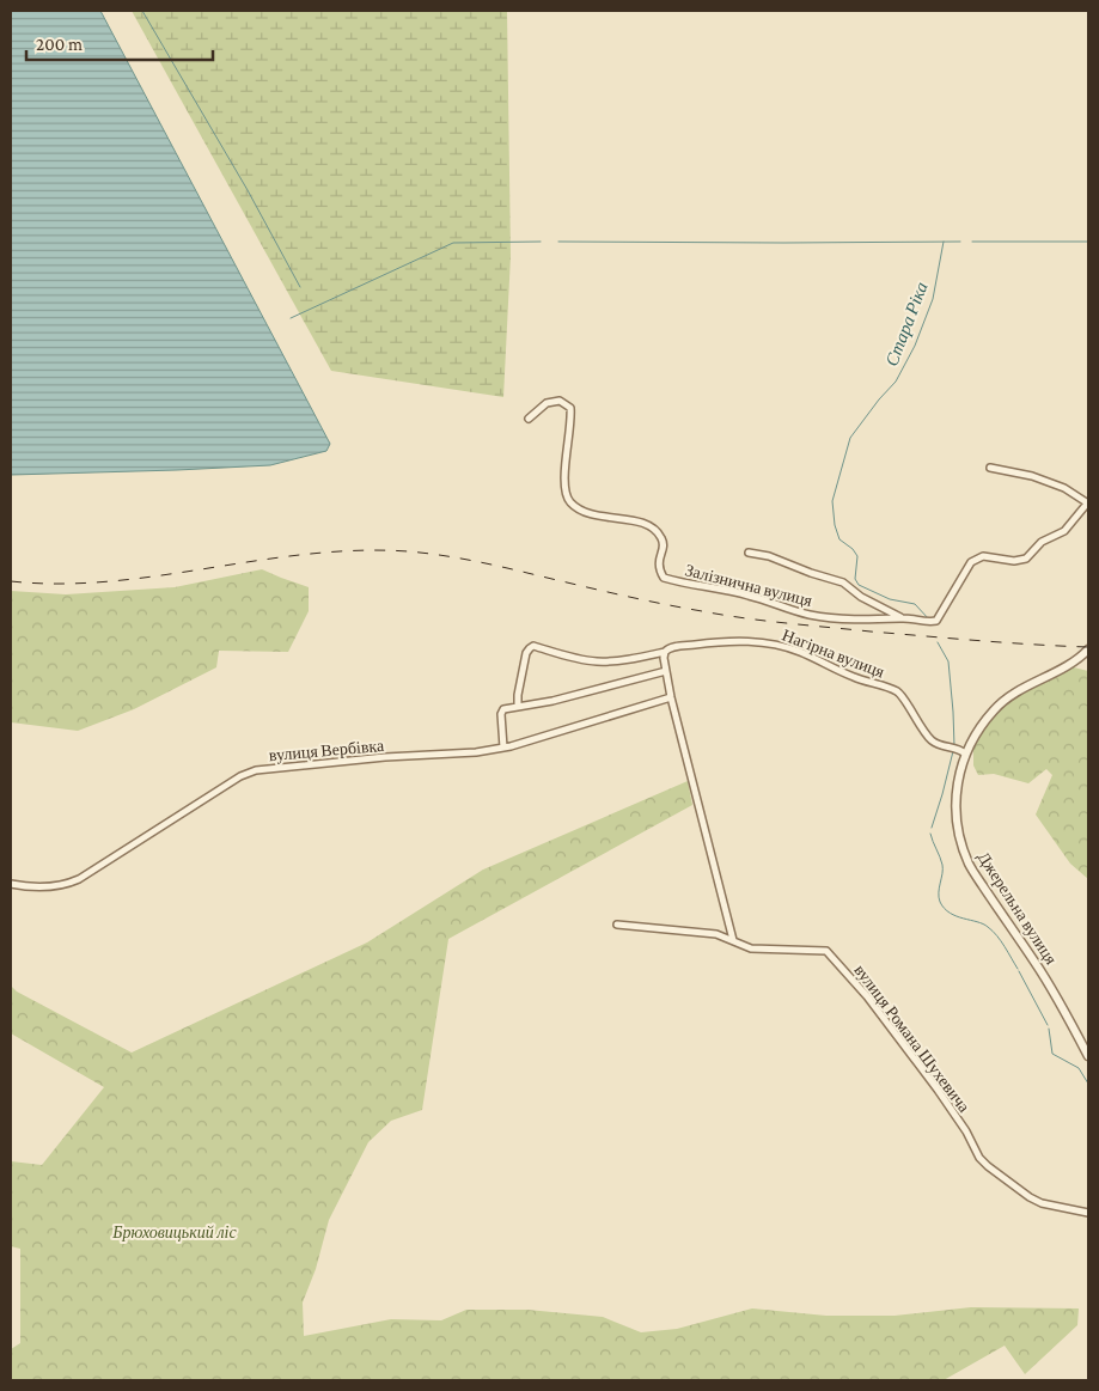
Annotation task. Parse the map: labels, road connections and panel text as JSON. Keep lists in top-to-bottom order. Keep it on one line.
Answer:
{"streets":{"street":["Залізнична вулиця","Нагірна вулиця","вулиця Вербівка","Джерельна вулиця","вулиця Романа Шухевича"]},"crossings":[["Нагірна вулиця","Джерельна вулиця"]],"water":["Стара Ріка"],"parks":["Брюховицький ліс"],"scale_bar":"200 m"}
